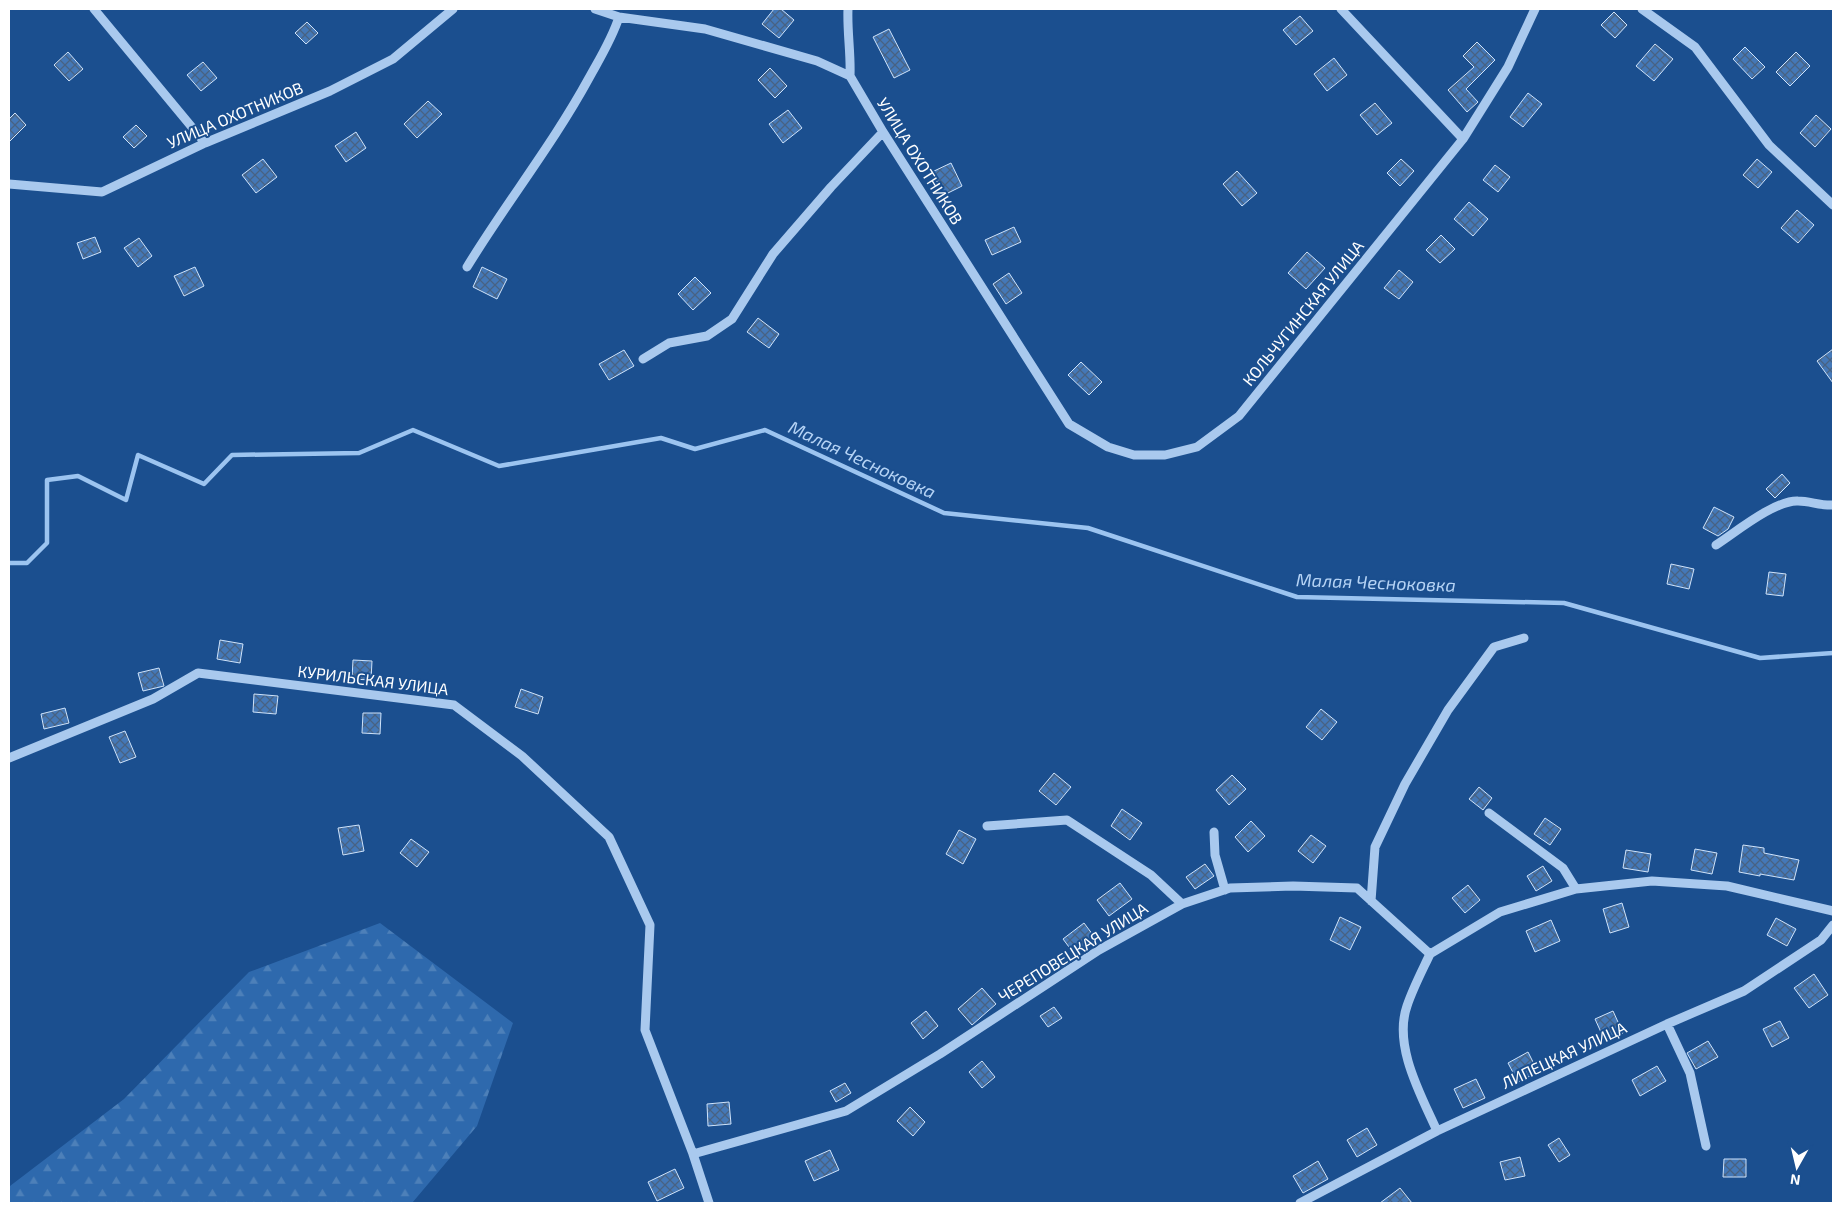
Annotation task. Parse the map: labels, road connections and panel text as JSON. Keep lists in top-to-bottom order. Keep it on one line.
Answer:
{"streets":{"street":["УЛИЦА ОХОТНИКОВ","КОЛЬЧУГИНСКАЯ УЛИЦА","КУРИЛЬСКАЯ УЛИЦА","ЧЕРЕПОВЕЦКАЯ УЛИЦА","ЛИПЕЦКАЯ УЛИЦА"]},"crossings":[["УЛИЦА ОХОТНИКОВ","КОЛЬЧУГИНСКАЯ УЛИЦА"],["КУРИЛЬСКАЯ УЛИЦА","ЧЕРЕПОВЕЦКАЯ УЛИЦА"]],"water":["Малая Чесноковка"],"north":"bottom"}
